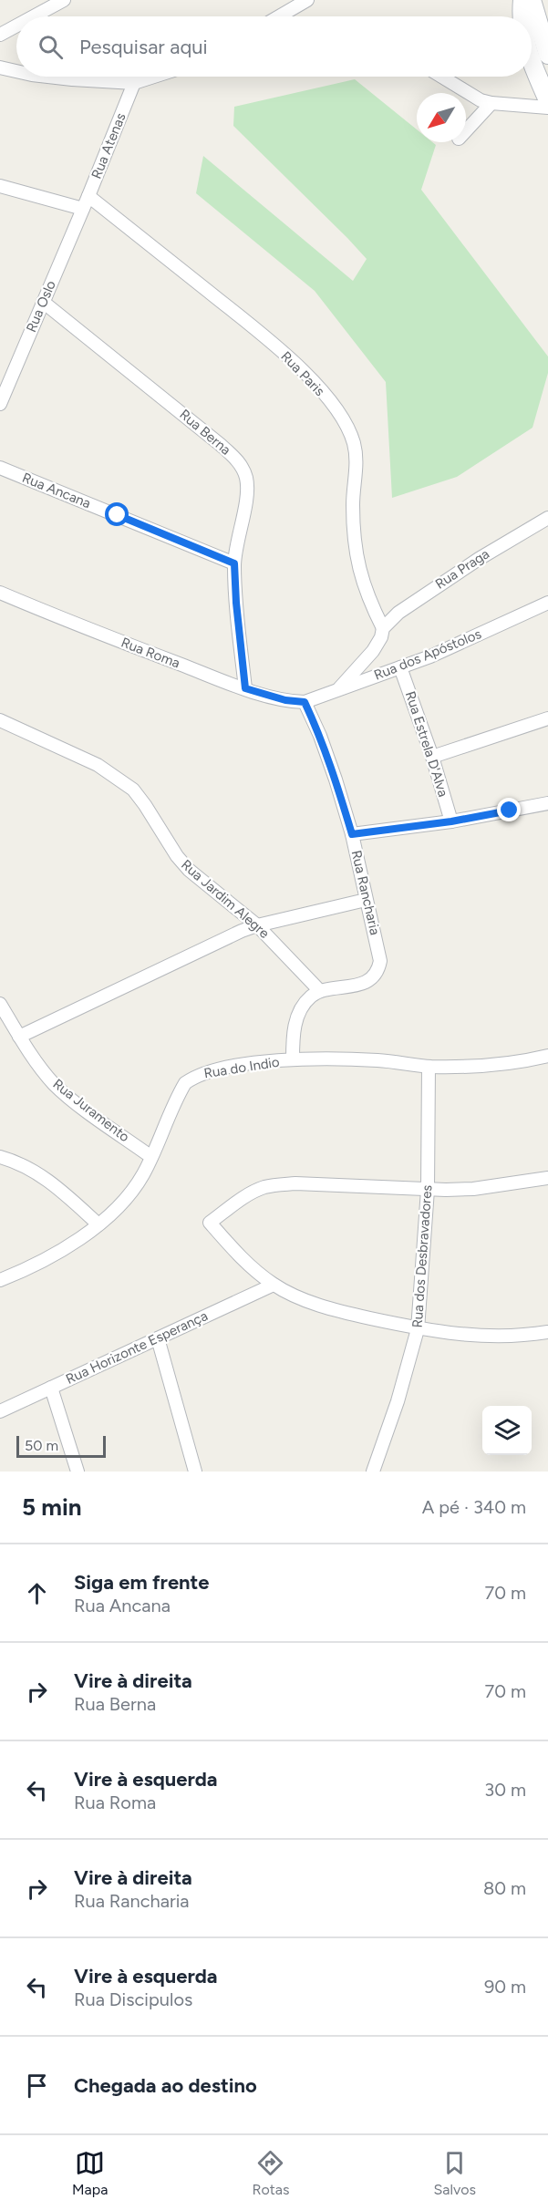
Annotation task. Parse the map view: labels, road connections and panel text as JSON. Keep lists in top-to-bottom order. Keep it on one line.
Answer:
{"streets":{"street":["Rua Atenas","Rua Oslo","Rua Paris","Rua Berna","Rua Ancana","Rua Praga","Rua Roma","Rua dos Apóstolos","Rua Estrela D'Alva","Rua Rancharia","Rua Jardim Alegre","Rua do Indio","Rua Juramento","Rua dos Desbravadores","Rua Horizonte Esperança"]},"crossings":[["Rua Atenas","Rua Oslo"],["Rua Atenas","Rua Paris"],["Rua Oslo","Rua Berna"],["Rua Paris","Rua Praga"],["Rua Berna","Rua Ancana"],["Rua Berna","Rua Roma"],["Rua Roma","Rua dos Apóstolos"],["Rua Roma","Rua Rancharia"],["Rua dos Apóstolos","Rua Estrela D'Alva"],["Rua dos Apóstolos","Rua Rancharia"],["Rua Rancharia","Rua Jardim Alegre"],["Rua do Indio","Rua Juramento"],["Rua do Indio","Rua dos Desbravadores"]],"scale_bar":"50 m","north":"bottom left","page":{"search":"Pesquisar aqui","scale":"50 m","heading":["5 min","A pé · 340 m"],"list":[["Siga em frente","Rua Ancana","70 m"],["Vire à direita","Rua Berna","70 m"],["Vire à esquerda","Rua Roma","30 m"],["Vire à direita","Rua Rancharia","80 m"],["Vire à esquerda","Rua Discipulos","90 m"],"Chegada ao destino"],"nav":["Mapa","Rotas","Salvos"]}}
